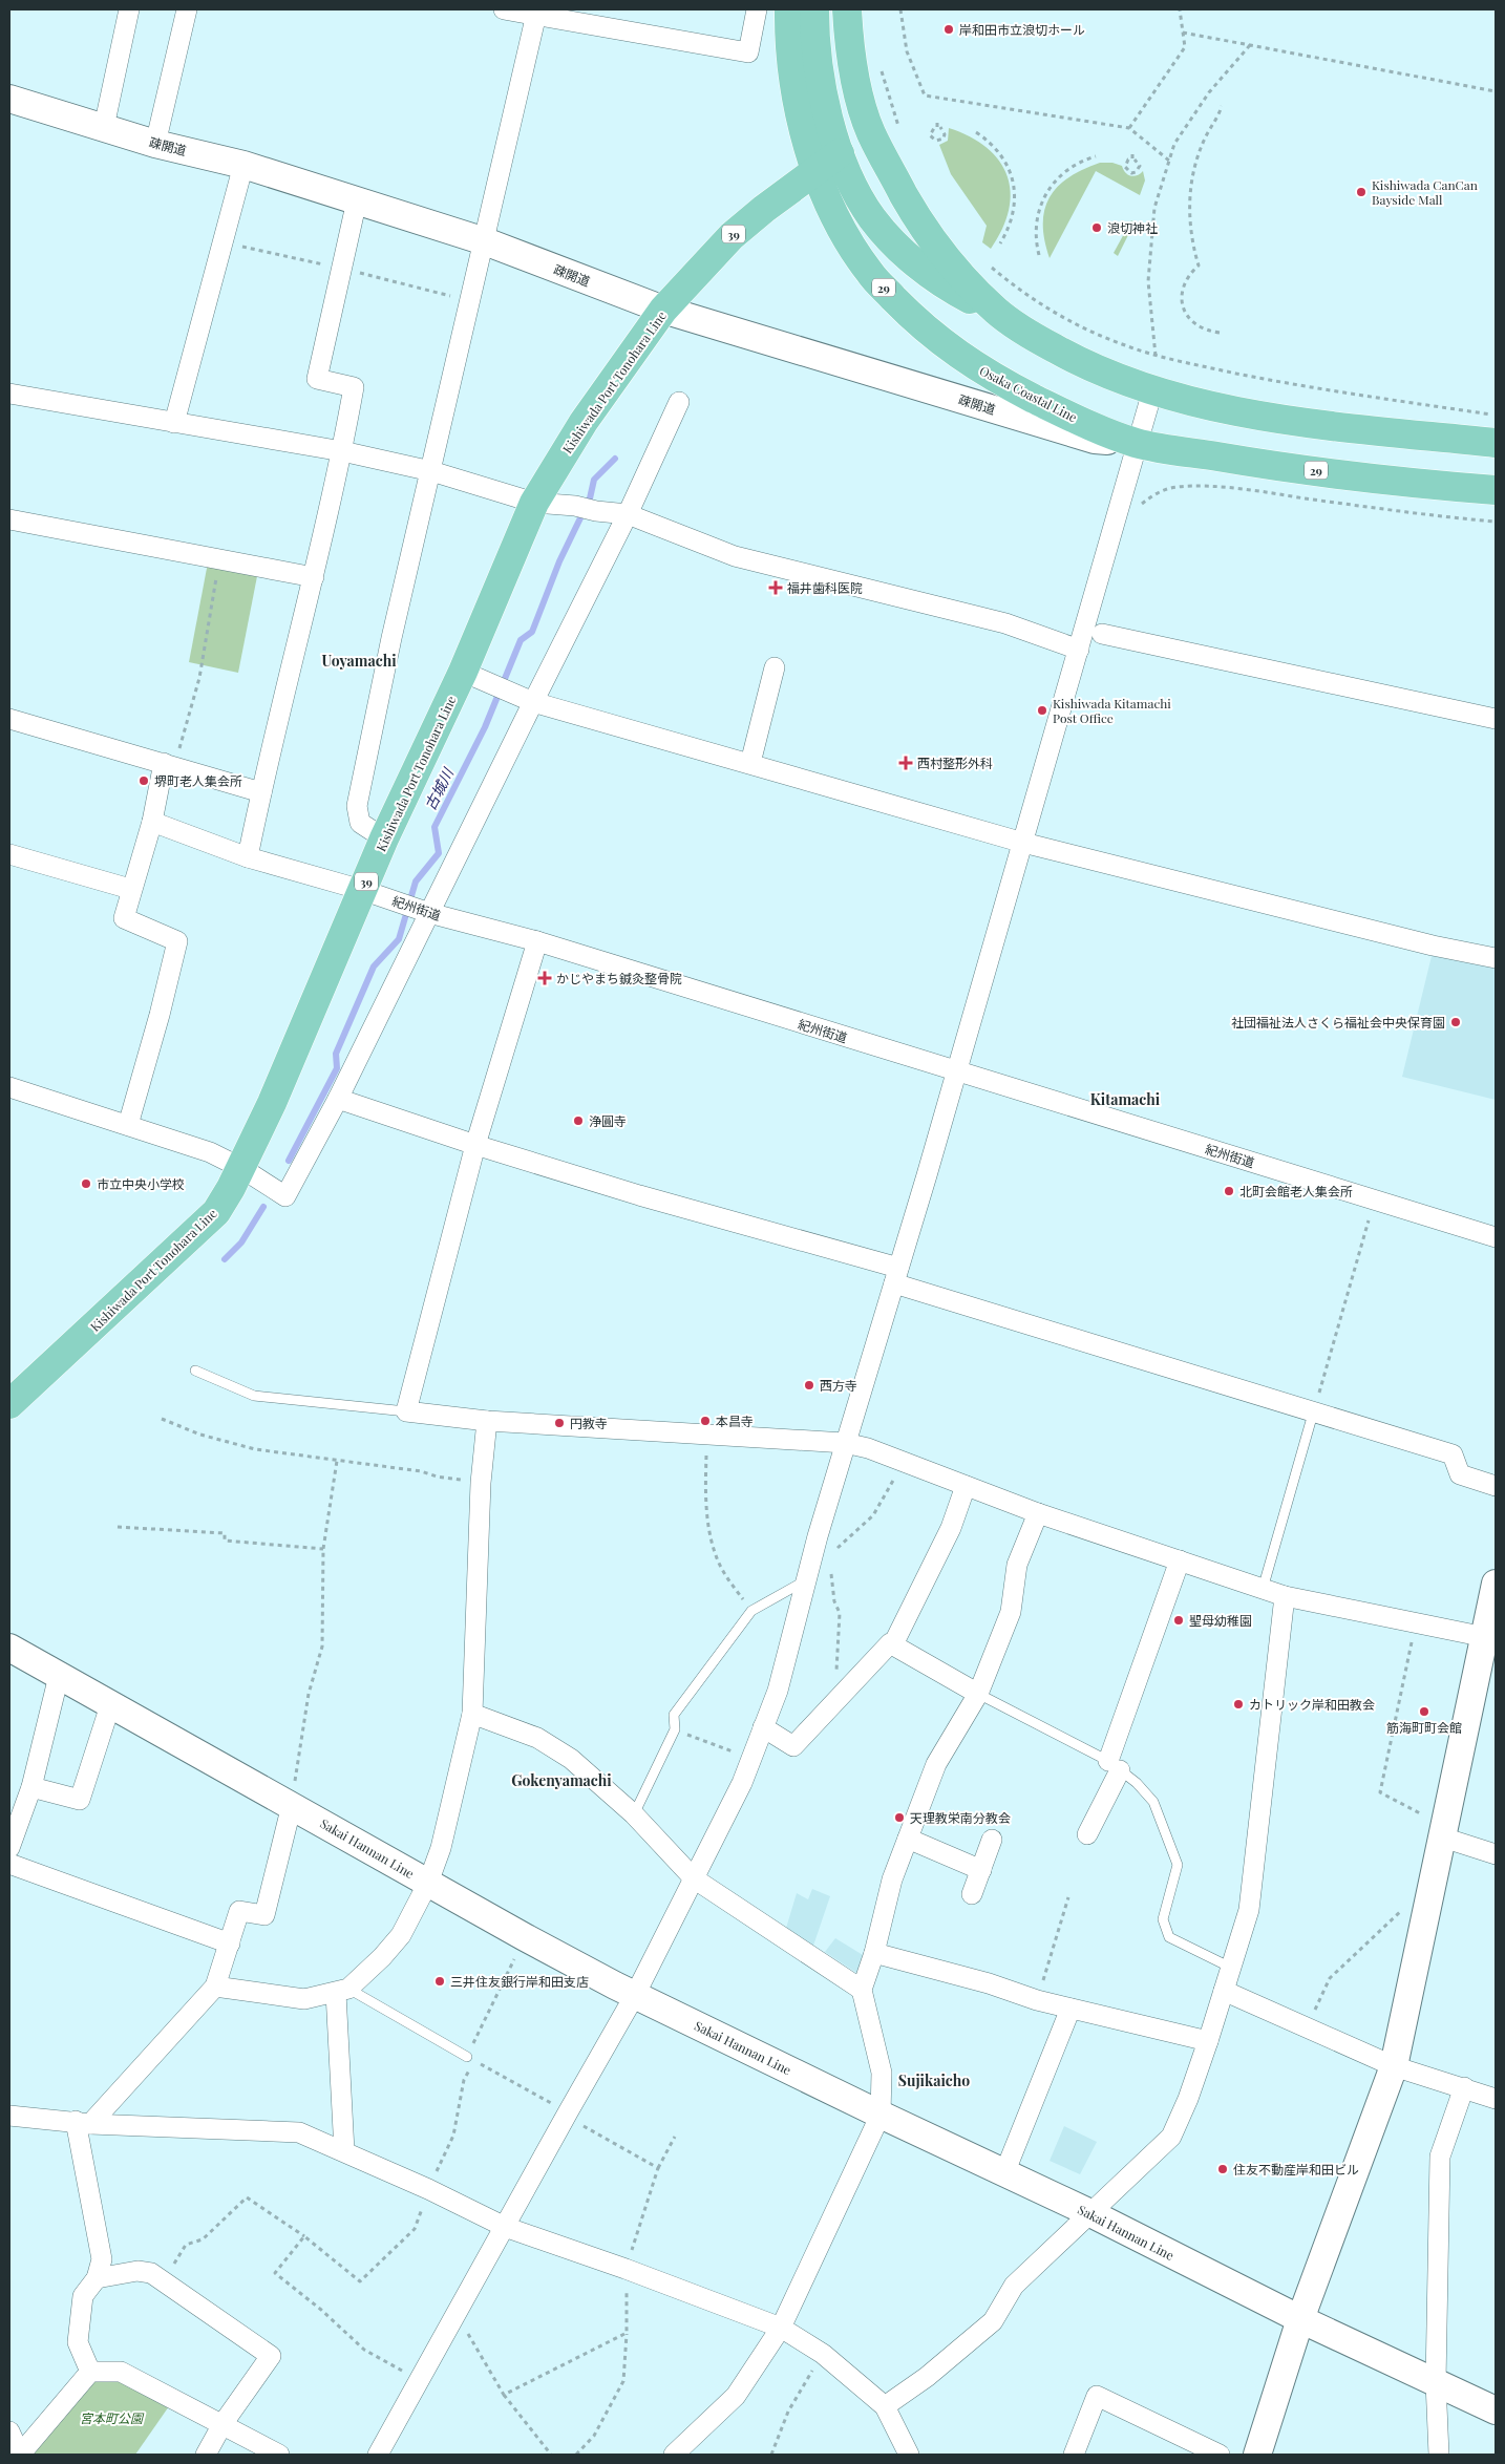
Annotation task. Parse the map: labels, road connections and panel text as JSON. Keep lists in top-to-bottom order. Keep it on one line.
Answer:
{"streets":{"main road":["39","29","Kishiwada Port Tonohara Line","Osaka Coastal Line"],"street":["疎開道","紀州街道","Sakai Hannan Line"]},"crossings":[["疎開道","Kishiwada Port Tonohara Line"],["疎開道","Osaka Coastal Line"],["Kishiwada Port Tonohara Line","Osaka Coastal Line"],["Kishiwada Port Tonohara Line","紀州街道"]],"districts":["Uoyamachi","Kitamachi","Gokenyamachi","Sujikaicho"],"water":["古城川"],"parks":["宮本町公園"],"places":{"other":["岸和田市立浪切ホール","Kishiwada CanCan Bayside Mall","浪切神社","Kishiwada Kitamachi Post Office","堺町老人集会所","社団福祉法人さくら福祉会中央保育園","浄圓寺","市立中央小学校","北町会館老人集会所","西方寺","本昌寺","円教寺","聖母幼稚園","カトリック岸和田教会","筋海町町会館","天理教栄南分教会","三井住友銀行岸和田支店","住友不動産岸和田ビル"],"health":["福井歯科医院","西村整形外科","かじやまち鍼灸整骨院"]}}
